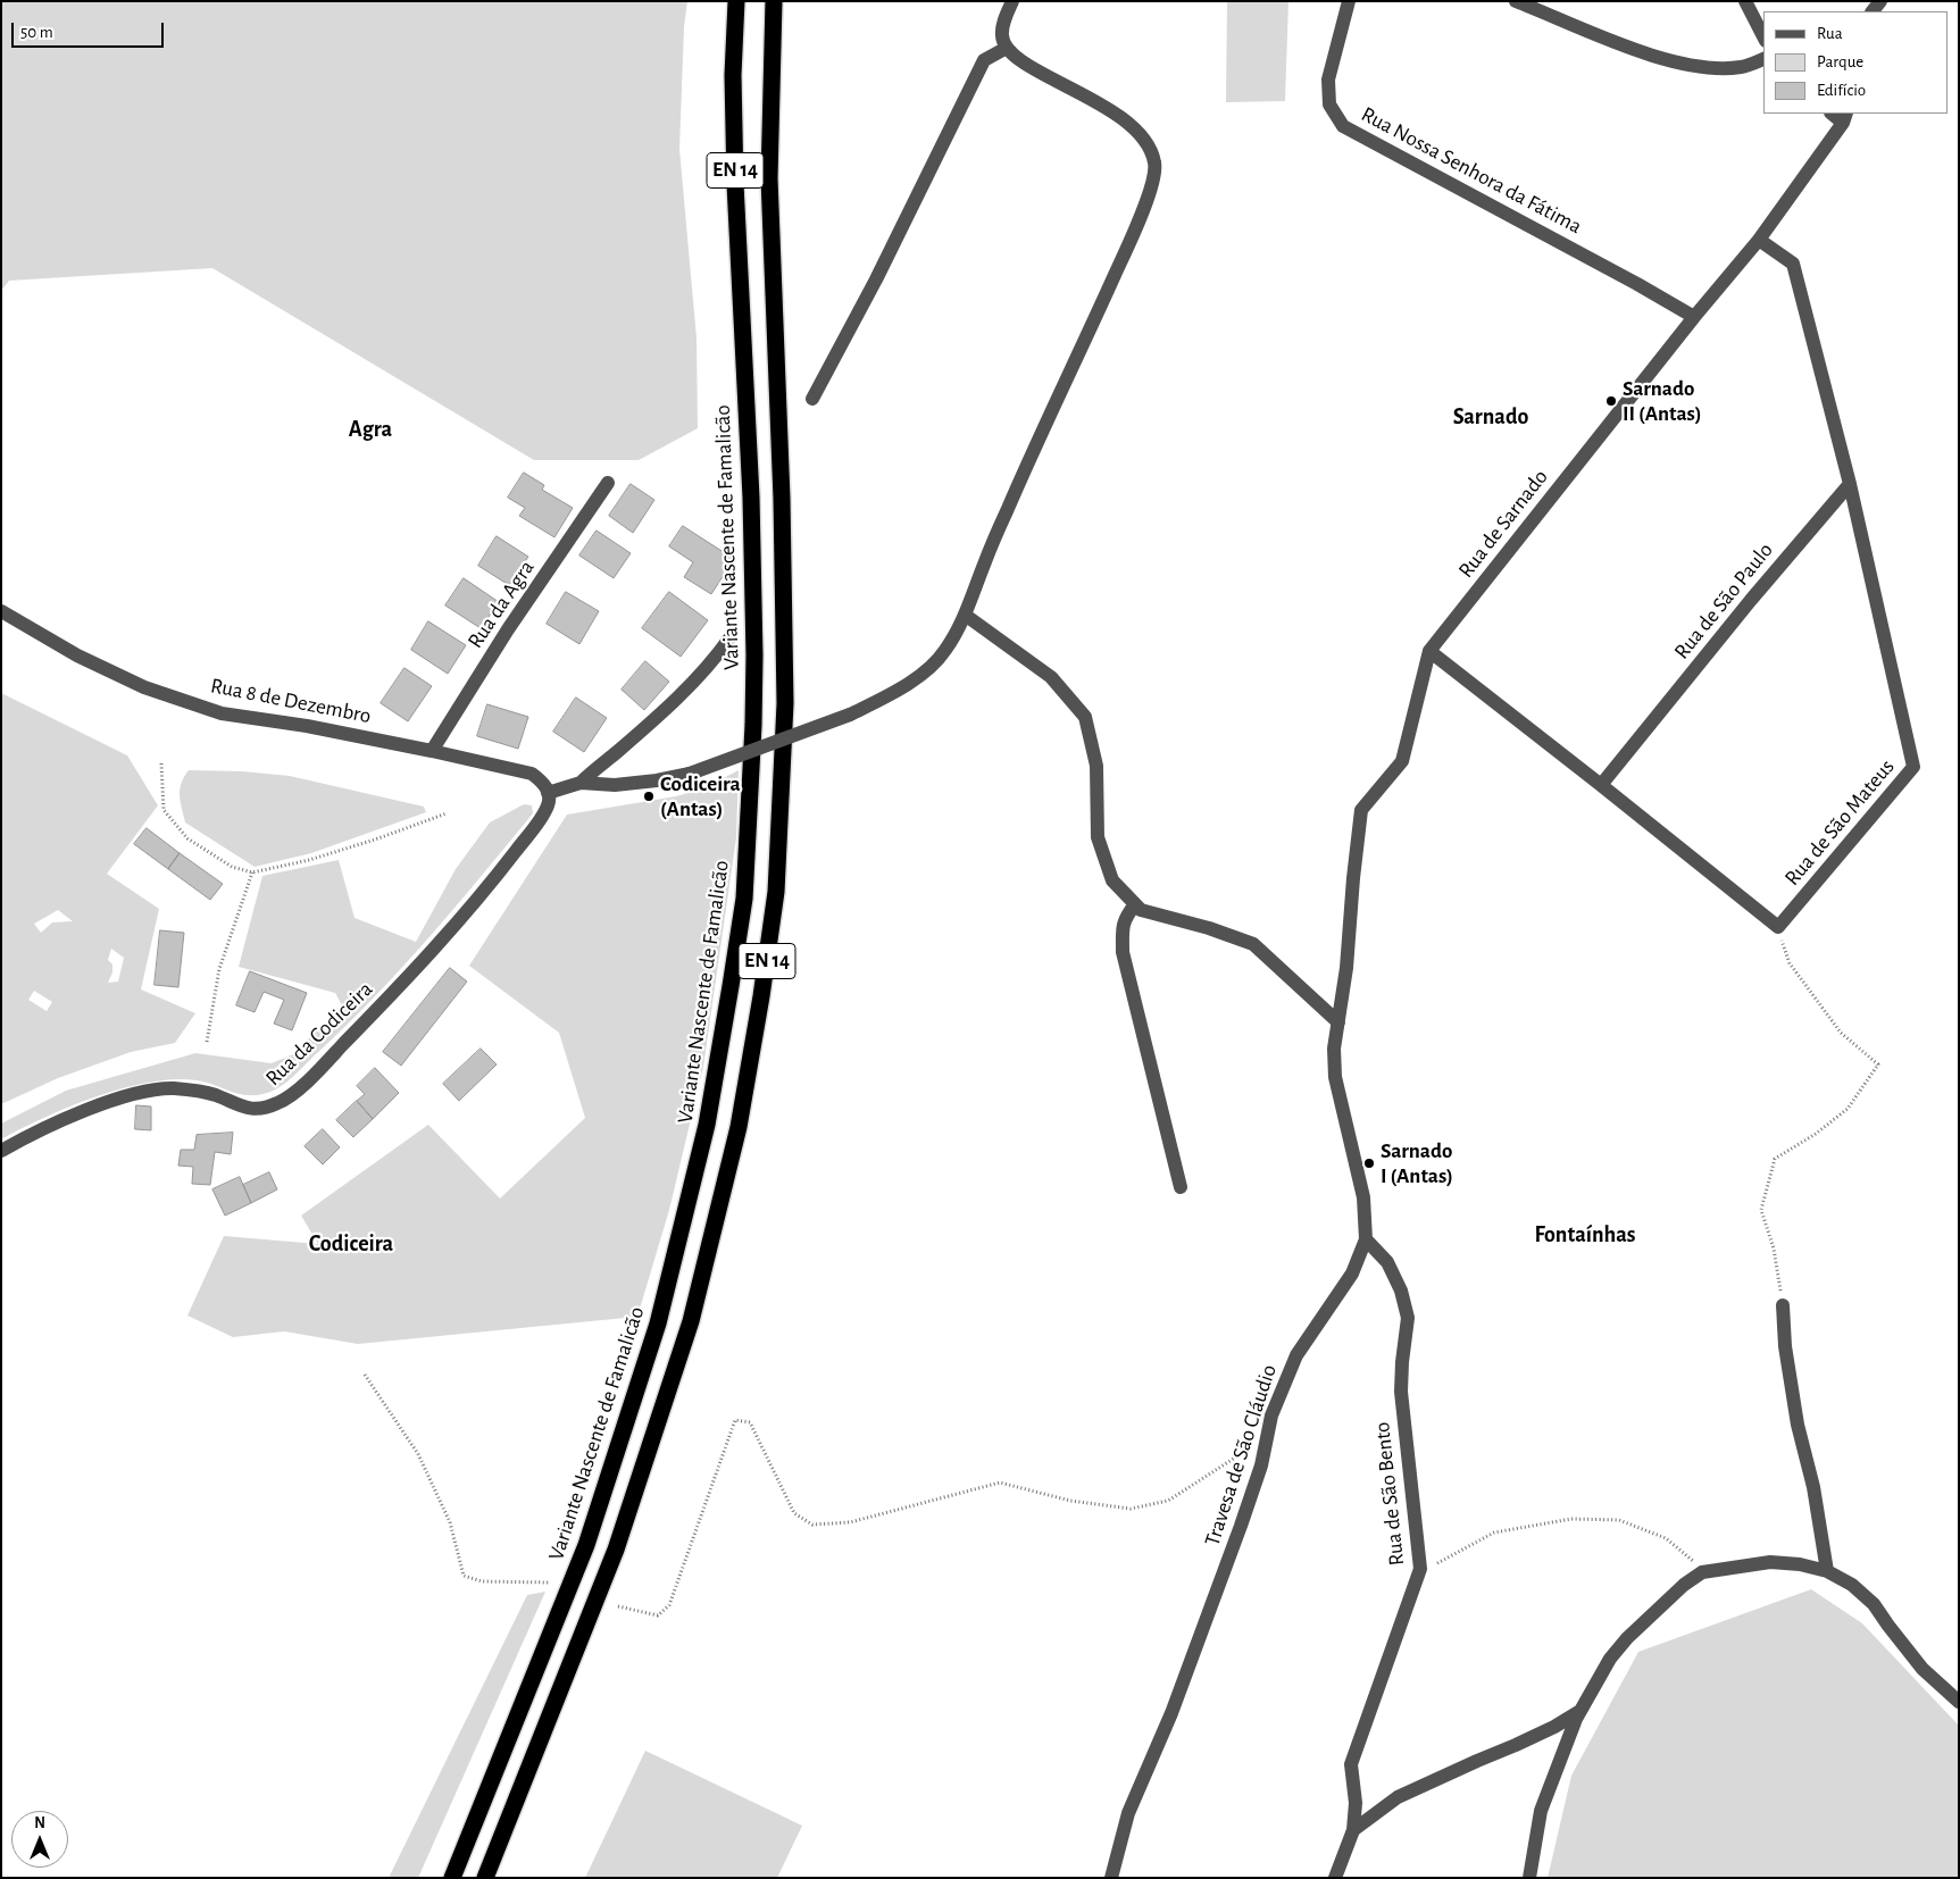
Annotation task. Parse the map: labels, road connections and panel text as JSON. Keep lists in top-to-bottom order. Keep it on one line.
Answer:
{"streets":{"highway":["EN 14","Variante Nascente de Famalicão"],"street":["Rua Nossa Senhora da Fátima","Rua de Sarnado","Rua de São Paulo","Rua da Agra","Rua 8 de Dezembro","Rua de São Mateus","Rua da Codiceira","Travesa de São Cláudio","Rua de São Bento"]},"crossings":[["Rua Nossa Senhora da Fátima","Rua de Sarnado"],["Rua de Sarnado","Travesa de São Cláudio"],["Rua de São Paulo","Rua de São Mateus"],["Rua da Agra","Rua 8 de Dezembro"],["Rua 8 de Dezembro","Rua da Codiceira"],["Travesa de São Cláudio","Rua de São Bento"]],"districts":["Sarnado","Agra","Fontaínhas","Codiceira"],"places":["Sarnado II (Antas)","Codiceira (Antas)","Sarnado I (Antas)"],"legend":["Rua","Parque","Edifício"],"scale_bar":"50 m","north":"top"}
